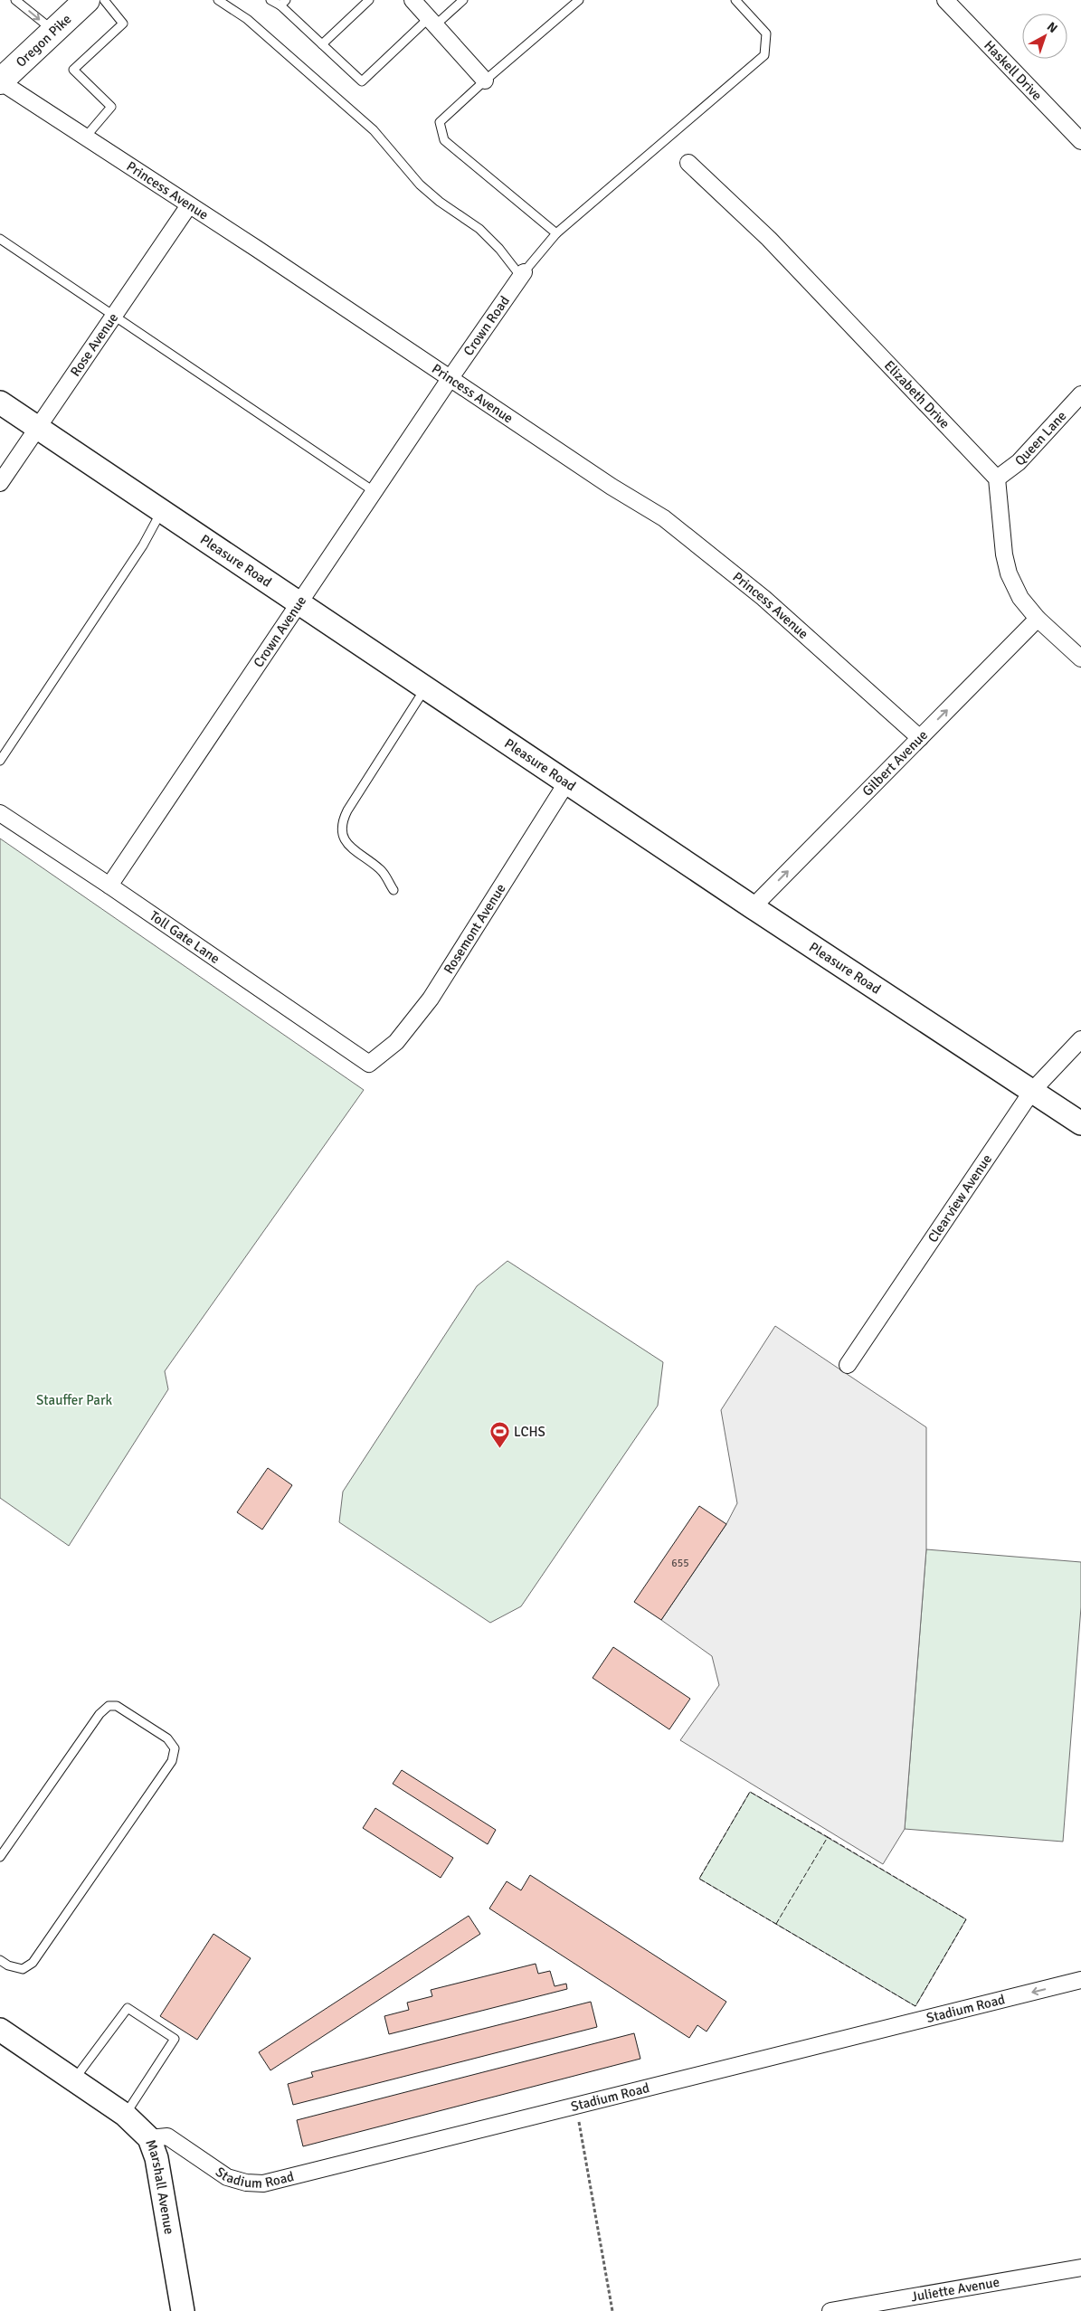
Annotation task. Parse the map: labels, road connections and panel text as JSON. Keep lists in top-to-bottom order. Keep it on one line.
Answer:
{"streets":{"highway":["Oregon Pike"],"street":["Haskell Drive","Princess Avenue","Crown Road","Rose Avenue","Elizabeth Drive","Queen Lane","Pleasure Road","Crown Avenue","Gilbert Avenue","Rosemont Avenue","Toll Gate Lane","Clearview Avenue","Stadium Road","Marshall Avenue","Juliette Avenue"]},"crossings":[["Oregon Pike","Princess Avenue"],["Princess Avenue","Crown Road"],["Princess Avenue","Rose Avenue"],["Princess Avenue","Crown Avenue"],["Princess Avenue","Gilbert Avenue"],["Crown Road","Crown Avenue"],["Rose Avenue","Pleasure Road"],["Elizabeth Drive","Queen Lane"],["Pleasure Road","Crown Avenue"],["Pleasure Road","Gilbert Avenue"],["Pleasure Road","Rosemont Avenue"],["Pleasure Road","Clearview Avenue"],["Crown Avenue","Toll Gate Lane"],["Rosemont Avenue","Toll Gate Lane"],["Stadium Road","Marshall Avenue"]],"one_way":["Gilbert Avenue","Stadium Road"],"parks":["Stauffer Park"],"places":{"sports":["LCHS"]},"house_numbers":["655"],"north":"top right"}
